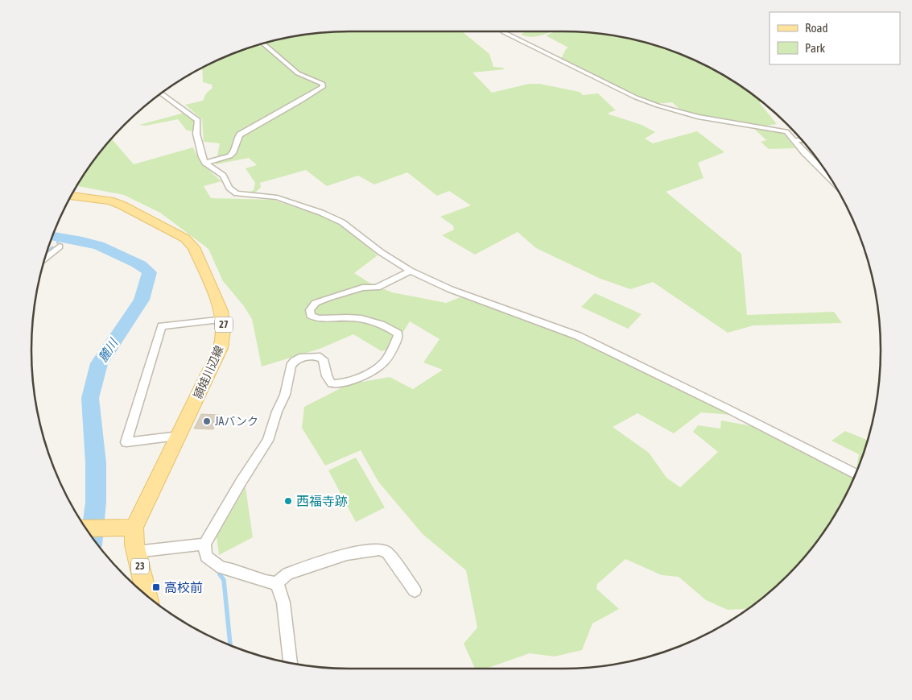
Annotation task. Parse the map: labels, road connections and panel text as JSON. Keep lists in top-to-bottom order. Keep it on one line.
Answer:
{"streets":{"main road":["27","頴娃川辺線","23"]},"crossings":[["頴娃川辺線","23"]],"water":["麓川"],"places":{"other":["JAバンク","西福寺跡"],"transit":["高校前"]},"legend":["Road","Park"]}
